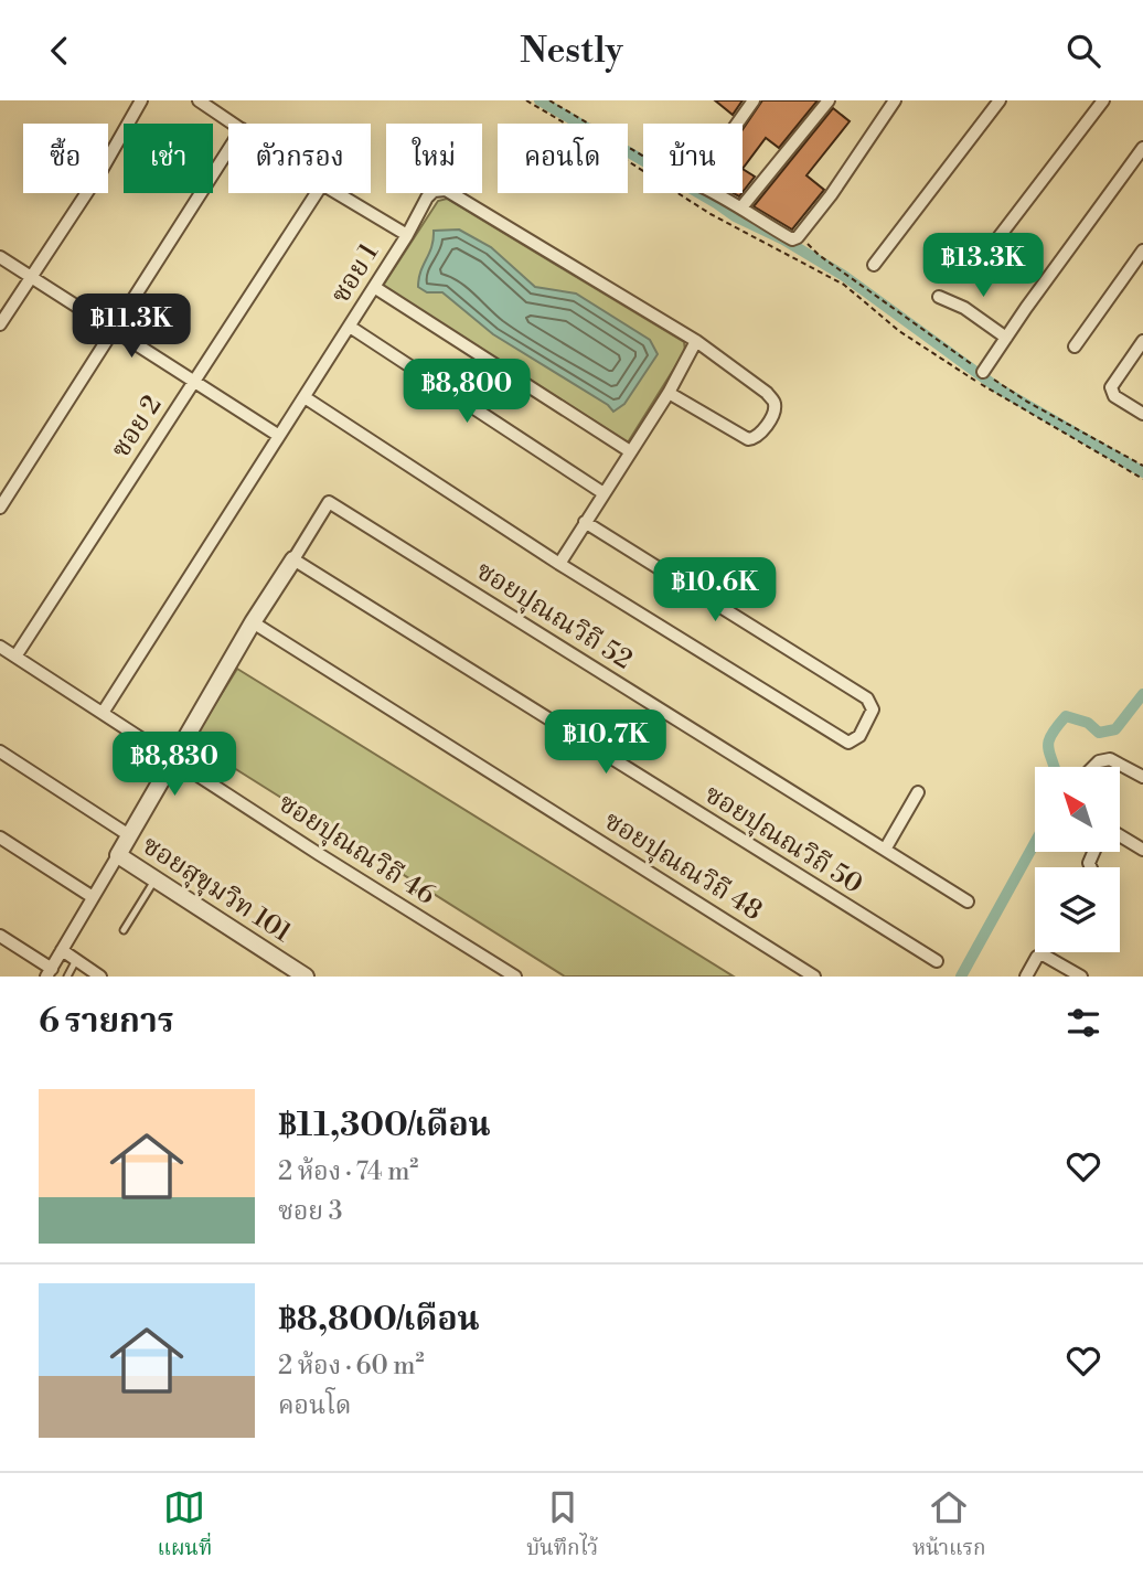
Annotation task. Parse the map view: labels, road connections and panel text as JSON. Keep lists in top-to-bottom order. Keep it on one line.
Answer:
{"streets":{"street":["ซอย 1","ซอย 2","ซอยปุณณวิถี 52","ซอยปุณณวิถี 50","ซอยปุณณวิถี 46","ซอยปุณณวิถี 48","ซอยสุขุมวิท 101"]},"crossings":[["ซอย 1","ซอยปุณณวิถี 46"],["ซอย 2","ซอยปุณณวิถี 46"],["ซอยปุณณวิถี 52","ซอยปุณณวิถี 50"],["ซอยปุณณวิถี 52","ซอยสุขุมวิท 101"],["ซอยปุณณวิถี 50","ซอยสุขุมวิท 101"],["ซอยปุณณวิถี 46","ซอยสุขุมวิท 101"],["ซอยปุณณวิถี 48","ซอยสุขุมวิท 101"]],"north":"top left","page":{"header":"Nestly","chip":["ซื้อ","เช่า","ตัวกรอง","ใหม่","คอนโด","บ้าน"],"price":["฿13.3K","฿11.3K","฿8,800","฿10.6K","฿10.7K","฿8,830"],"heading":"6 รายการ","list":[{"name":"฿11,300/เดือน","note":"2 ห้อง · 74 m² · ซอย 3"},{"name":"฿8,800/เดือน","note":"2 ห้อง · 60 m² · คอนโด"}],"tabs":["แผนที่","บันทึกไว้","หน้าแรก"]}}
